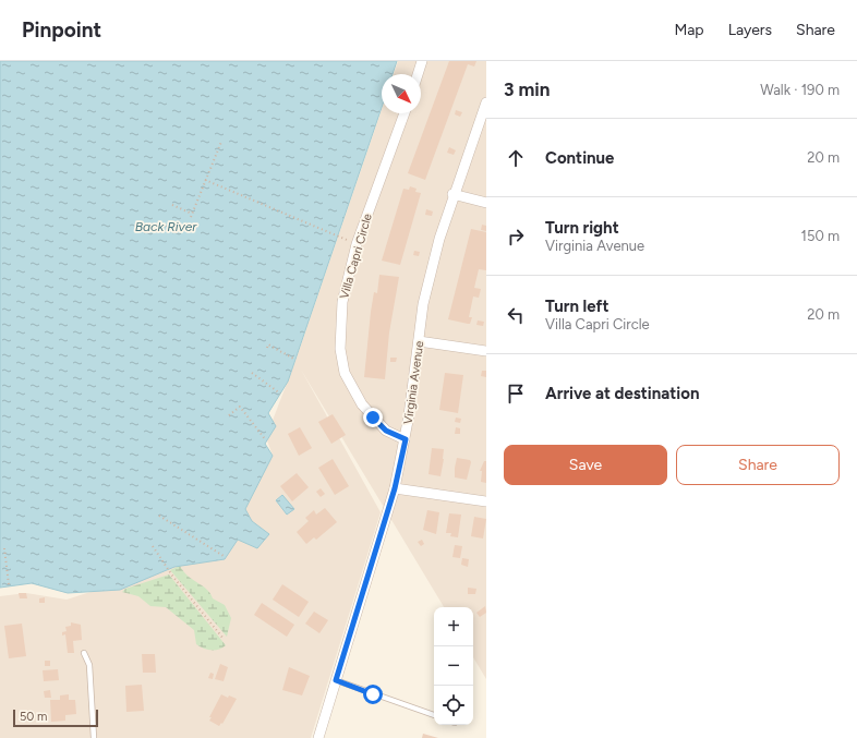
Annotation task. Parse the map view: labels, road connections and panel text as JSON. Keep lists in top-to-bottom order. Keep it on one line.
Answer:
{"streets":{"street":["Villa Capri Circle","Virginia Avenue"]},"crossings":[["Villa Capri Circle","Virginia Avenue"]],"water":["Back River"],"scale_bar":"50 m","north":"bottom right","page":{"header":"Pinpoint","nav":["Map","Layers","Share"],"heading":["3 min","Walk · 190 m"],"list":[["Continue","20 m"],["Turn right","Virginia Avenue","150 m"],["Turn left","Villa Capri Circle","20 m"],"Arrive at destination"],"buttons":["Save","Share"],"map_buttons":["+","−"],"scale":"50 m"}}
